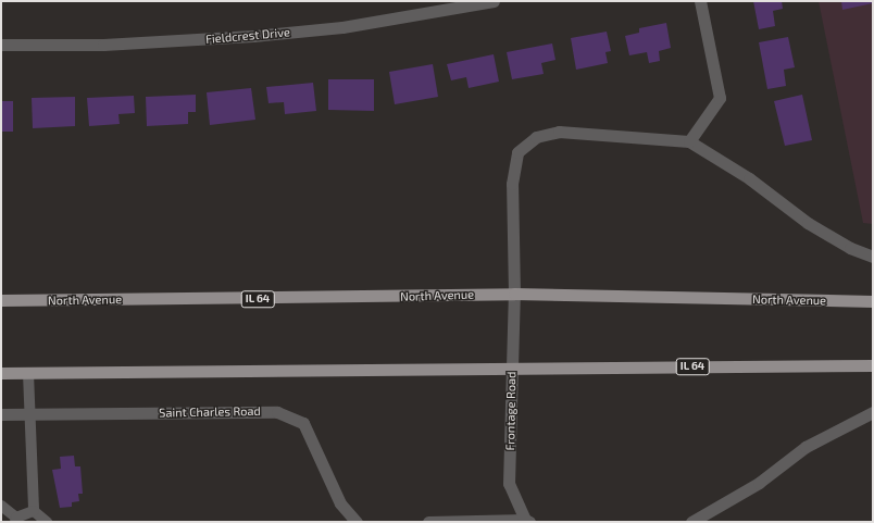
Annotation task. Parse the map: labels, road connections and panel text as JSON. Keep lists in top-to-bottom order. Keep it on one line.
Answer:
{"streets":{"main road":["North Avenue","IL 64"],"street":["Fieldcrest Drive","Frontage Road","Saint Charles Road"]},"crossings":[["North Avenue","Frontage Road"],["IL 64","Frontage Road"]]}
